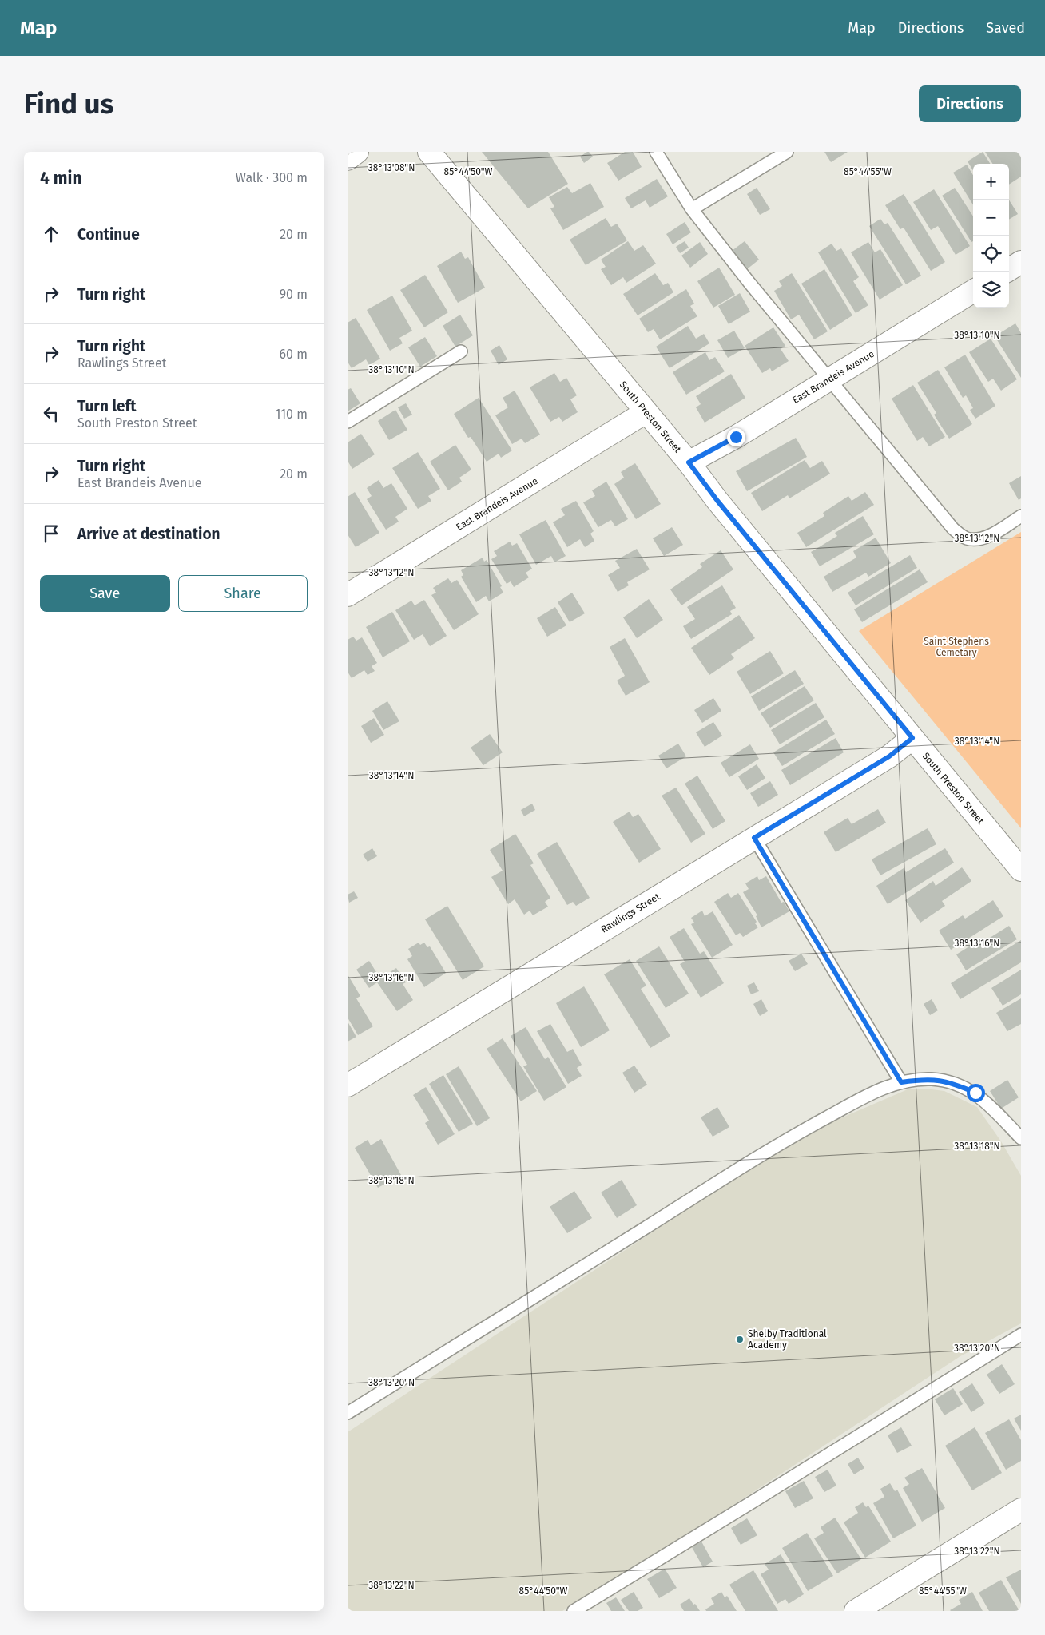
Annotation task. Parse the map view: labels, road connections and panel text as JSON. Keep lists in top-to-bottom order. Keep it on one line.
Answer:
{"streets":{"main road":["East Brandeis Avenue","South Preston Street","Rawlings Street"]},"crossings":[["East Brandeis Avenue","South Preston Street"],["South Preston Street","Rawlings Street"]],"parks":["Saint Stephens Cemetary"],"places":["Shelby Traditional Academy"],"page":{"header":"Map","nav":["Map","Directions","Saved"],"buttons":["Directions",["Save","Share"]],"title":"Find us","heading":["4 min","Walk · 300 m"],"map_buttons":["+","−"],"list":[["Continue","20 m"],["Turn right","90 m"],["Turn right","Rawlings Street","60 m"],["Turn left","South Preston Street","110 m"],["Turn right","East Brandeis Avenue","20 m"],"Arrive at destination"]},"coordinates":["38°13'08\"N","85°44'50\"W","85°44'55\"W","38°13'10\"N","38°13'12\"N","38°13'14\"N","38°13'16\"N","38°13'18\"N","38°13'20\"N","38°13'22\"N"]}
